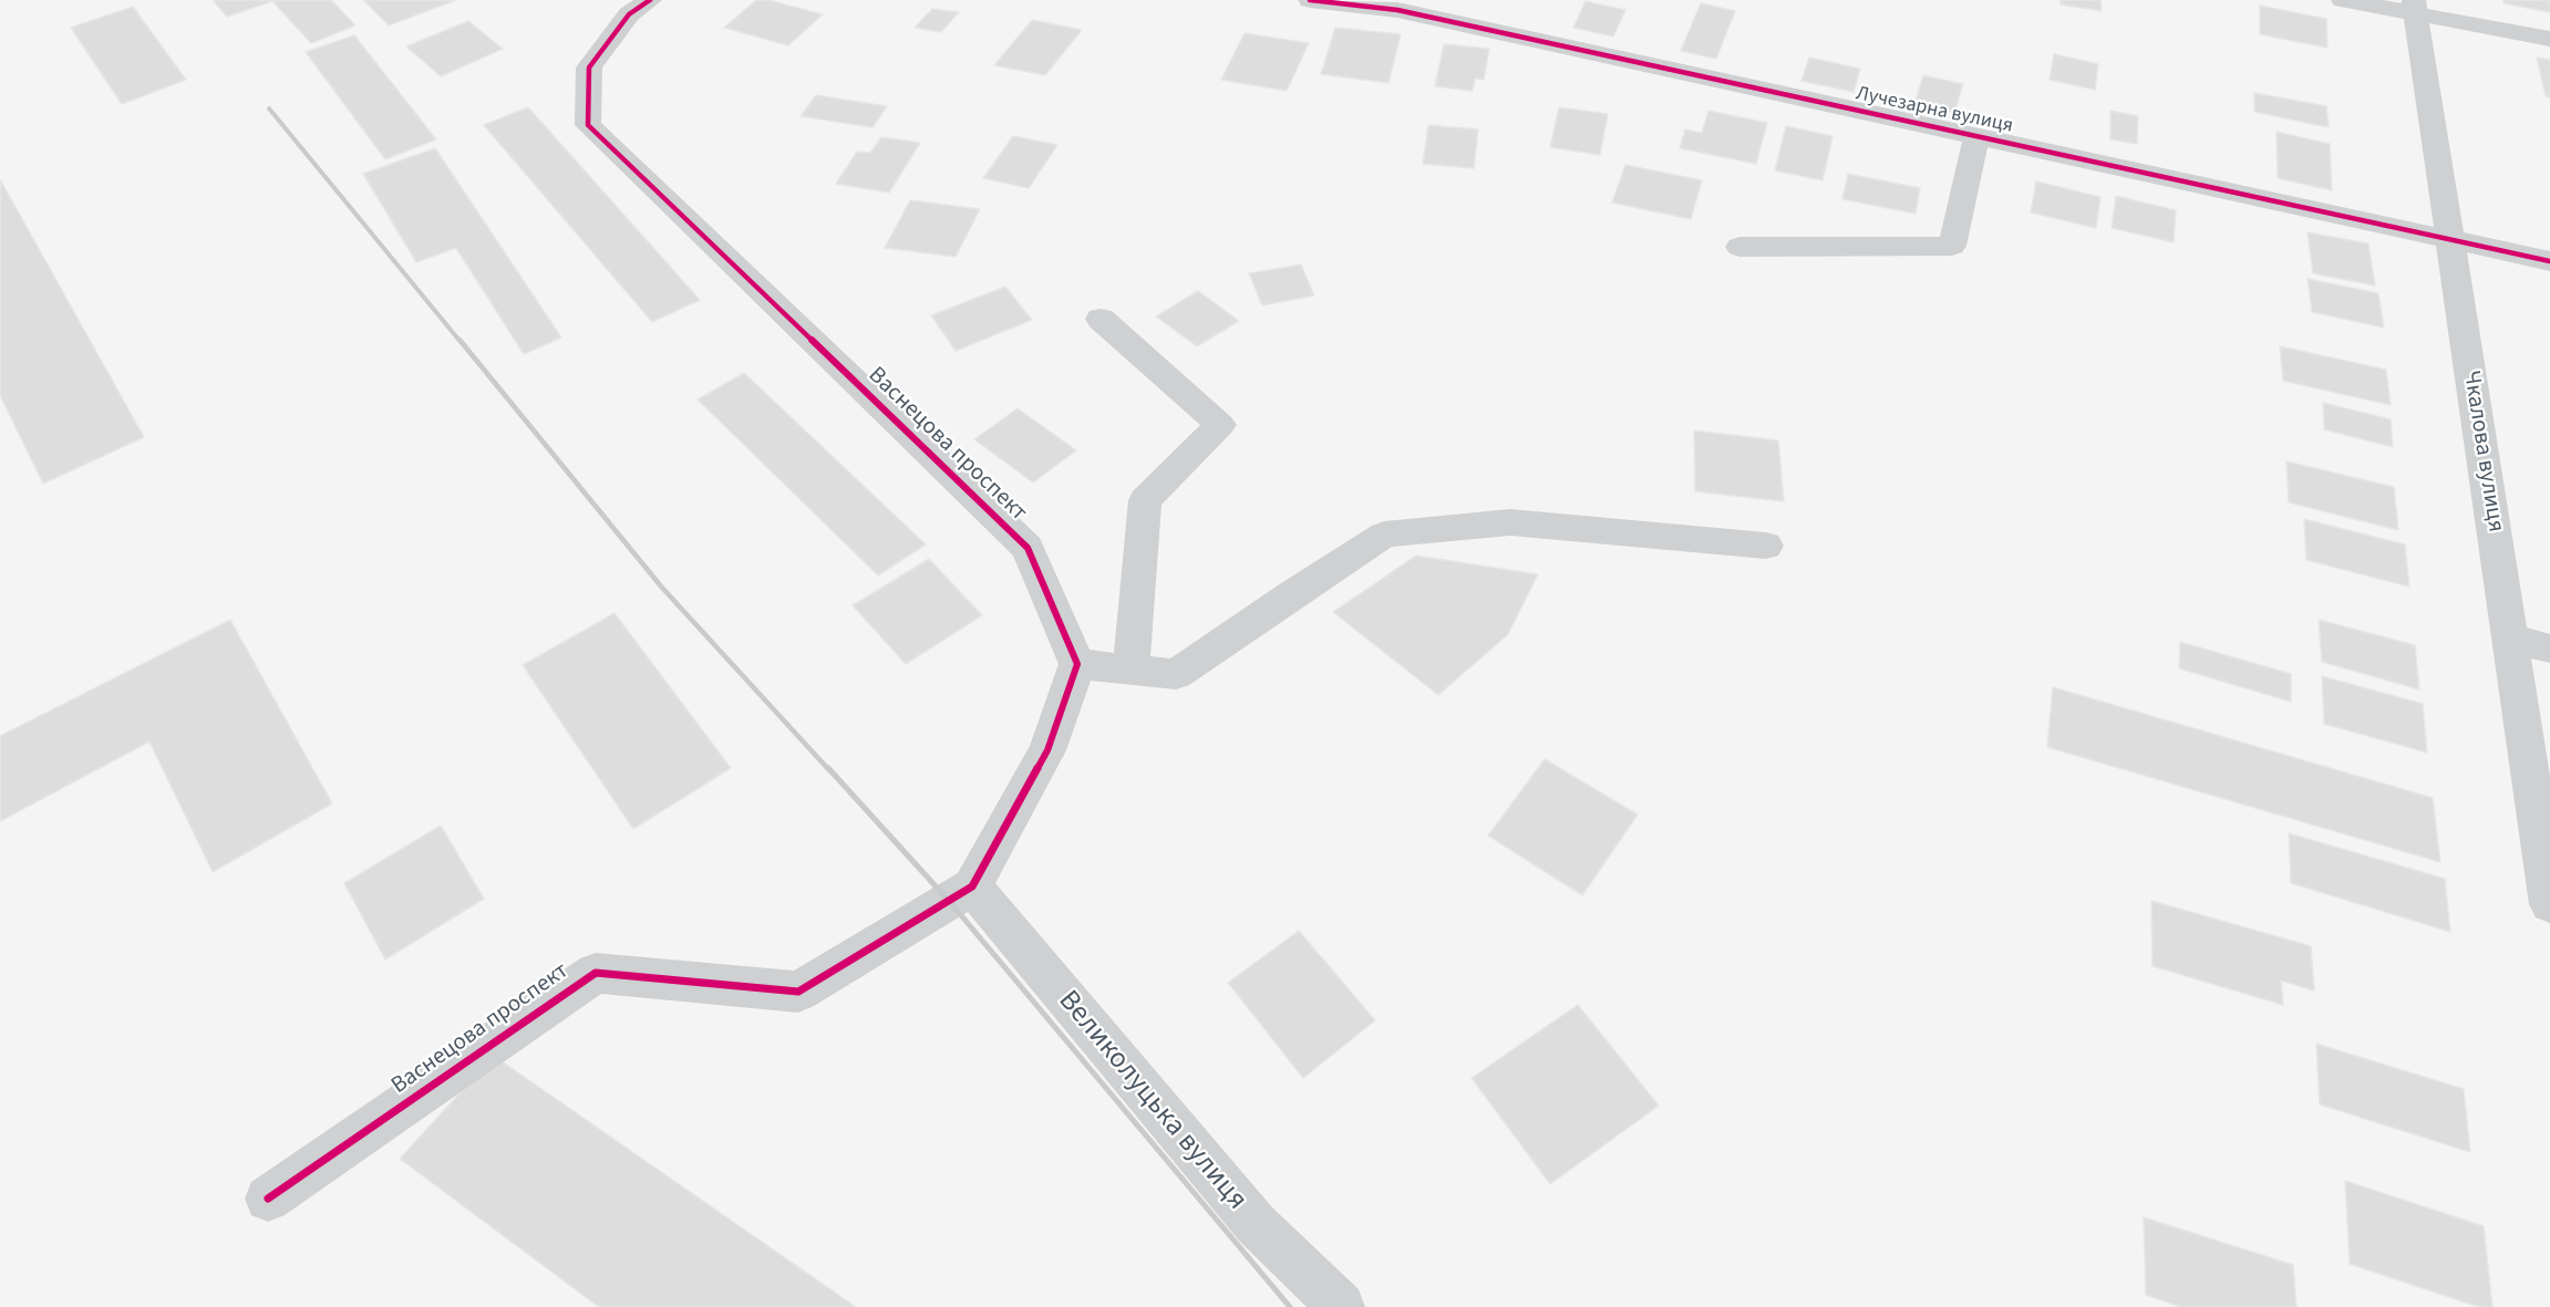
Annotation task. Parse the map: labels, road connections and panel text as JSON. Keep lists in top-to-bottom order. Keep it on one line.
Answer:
{"streets":{"street":["Лучезарна вулиця","Васнецова проспект","Чкалова вулиця","Великолуцька вулиця"]},"crossings":[["Лучезарна вулиця","Чкалова вулиця"],["Васнецова проспект","Великолуцька вулиця"]]}
